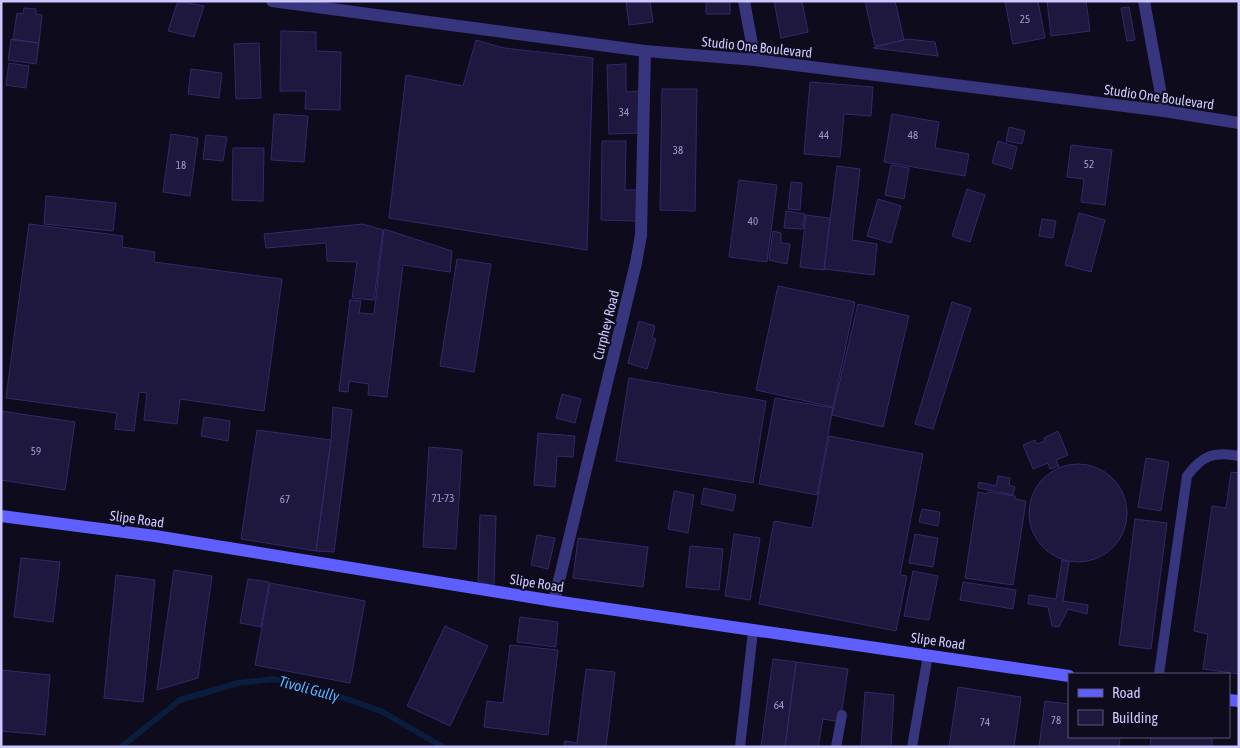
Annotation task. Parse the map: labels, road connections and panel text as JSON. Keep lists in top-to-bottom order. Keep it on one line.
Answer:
{"streets":{"main road":["Slipe Road"],"street":["Studio One Boulevard","Curphey Road"]},"crossings":[["Studio One Boulevard","Curphey Road"],["Curphey Road","Slipe Road"]],"water":["Tivoli Gully"],"house_numbers":["25","34","44","48","38","52","18","40","59","71-73","67","64","78","74"],"legend":["Road","Building"]}
